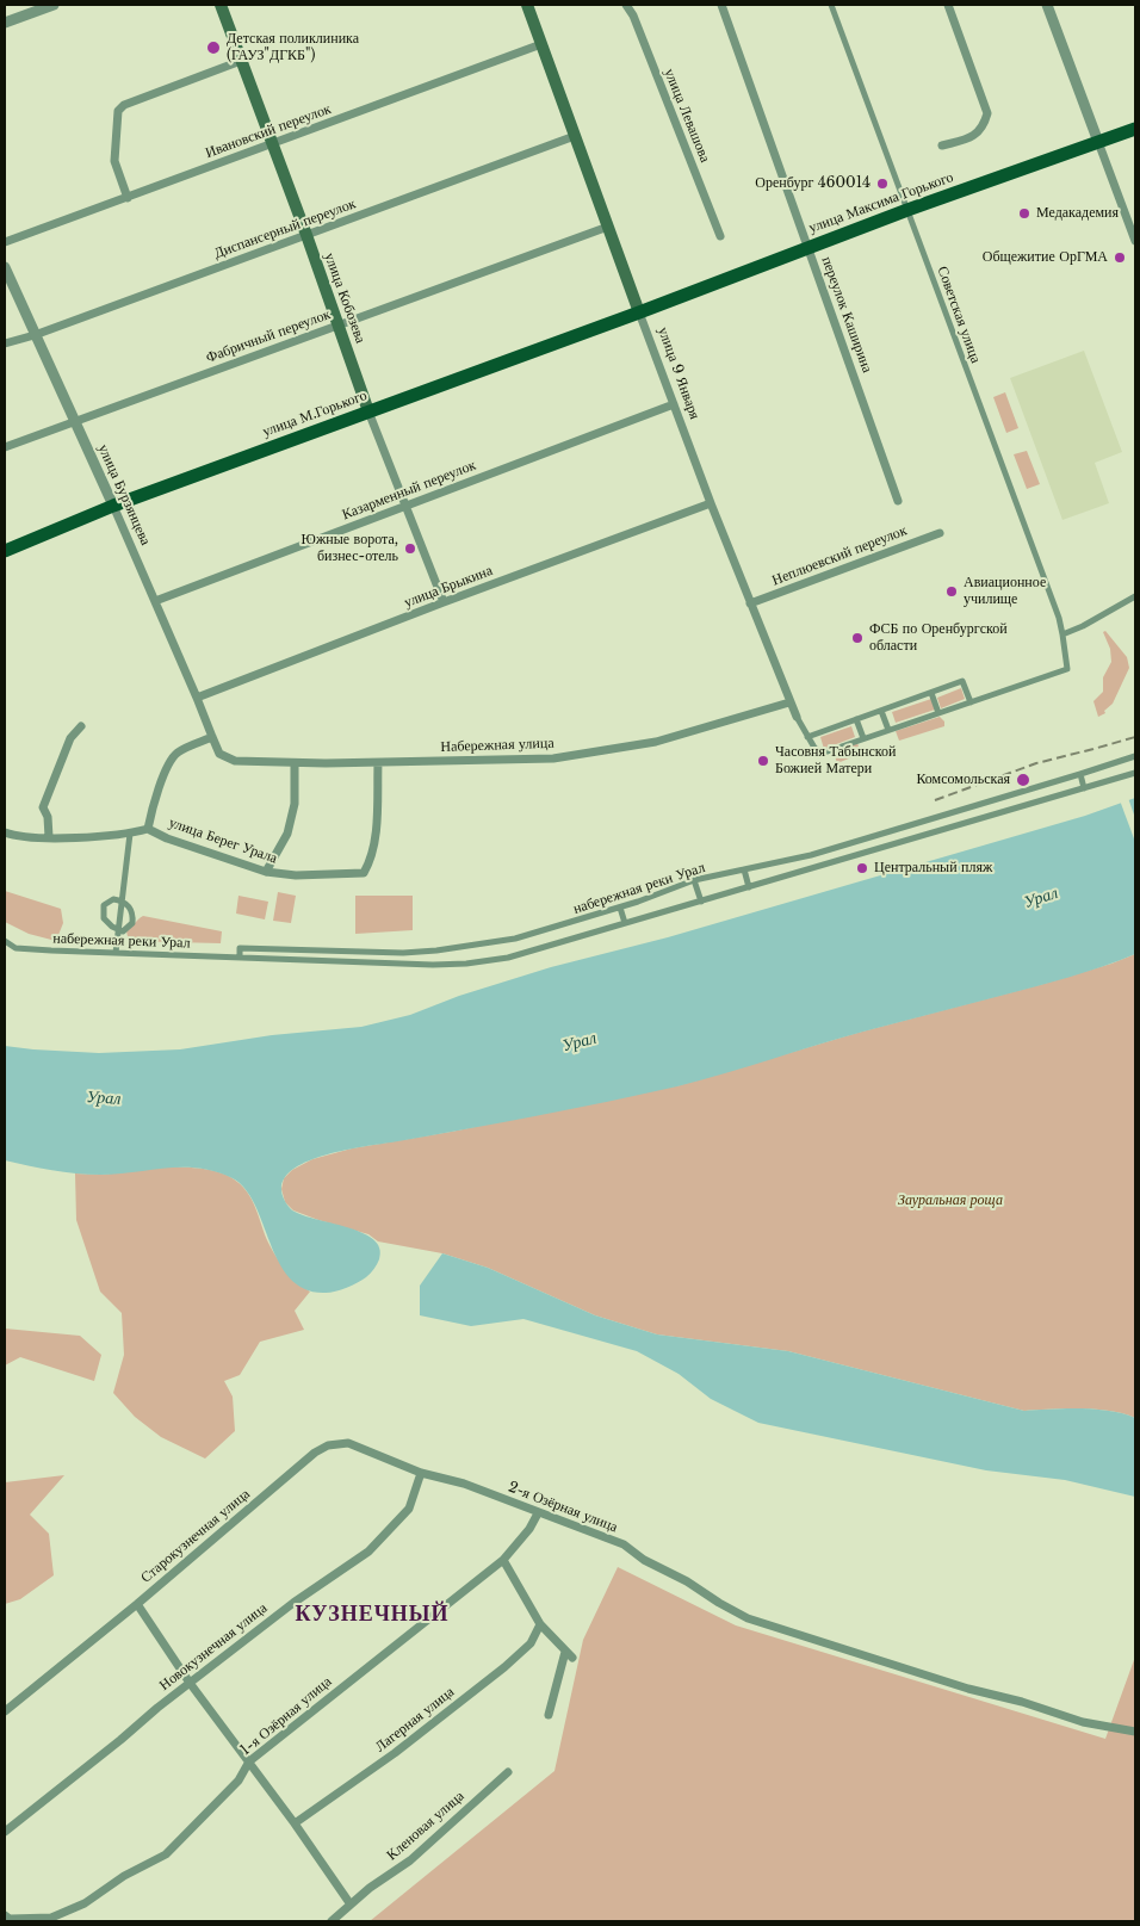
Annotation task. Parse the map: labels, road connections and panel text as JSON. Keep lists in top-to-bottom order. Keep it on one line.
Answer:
{"streets":{"main road":["улица Максима Горького","улица Кобозева","улица 9 Января","улица М.Горького"],"street":["улица Левашова","Ивановский переулок","Диспансерный переулок","переулок Каширина","Советская улица","Фабричный переулок","Казарменный переулок","улица Бурзянцева","Неплюевский переулок","улица Брыкина","Набережная улица","улица Берег Урала","набережная реки Урал","2-я Озёрная улица","Старокузнечная улица","Новокузнечная улица","1-я Озёрная улица","Лагерная улица","Кленовая улица"]},"crossings":[["Ивановский переулок","улица Кобозева"],["Ивановский переулок","улица 9 Января"],["улица Максима Горького","переулок Каширина"],["улица Максима Горького","Советская улица"],["улица Максима Горького","улица 9 Января"],["улица Максима Горького","улица М.Горького"],["Диспансерный переулок","улица Кобозева"],["Диспансерный переулок","улица 9 Января"],["Диспансерный переулок","улица Бурзянцева"],["улица Кобозева","Фабричный переулок"],["улица Кобозева","улица М.Горького"],["улица Кобозева","Казарменный переулок"],["улица Кобозева","улица Брыкина"],["Фабричный переулок","улица 9 Января"],["Фабричный переулок","улица Бурзянцева"],["улица 9 Января","улица М.Горького"],["улица 9 Января","Казарменный переулок"],["улица 9 Января","Неплюевский переулок"],["улица 9 Января","улица Брыкина"],["улица 9 Января","Набережная улица"],["улица М.Горького","улица Бурзянцева"],["Казарменный переулок","улица Бурзянцева"],["улица Бурзянцева","улица Брыкина"],["улица Бурзянцева","Набережная улица"],["Набережная улица","улица Берег Урала"],["2-я Озёрная улица","Старокузнечная улица"],["2-я Озёрная улица","Новокузнечная улица"],["2-я Озёрная улица","1-я Озёрная улица"],["Старокузнечная улица","Новокузнечная улица"]],"districts":["КУЗНЕЧНЫЙ"],"water":["Урал"],"parks":["Зауральная роща"],"places":["Детская поликлиника (ГАУЗ\"ДГКБ\")","Оренбург 460014","Медакадемия","Общежитие ОрГМА","Южные ворота, бизнес-отель","Авиационное училище","ФСБ по Оренбургской области","Часовня Табынской Божией Матери","Комсомольская","Центральный пляж"]}
